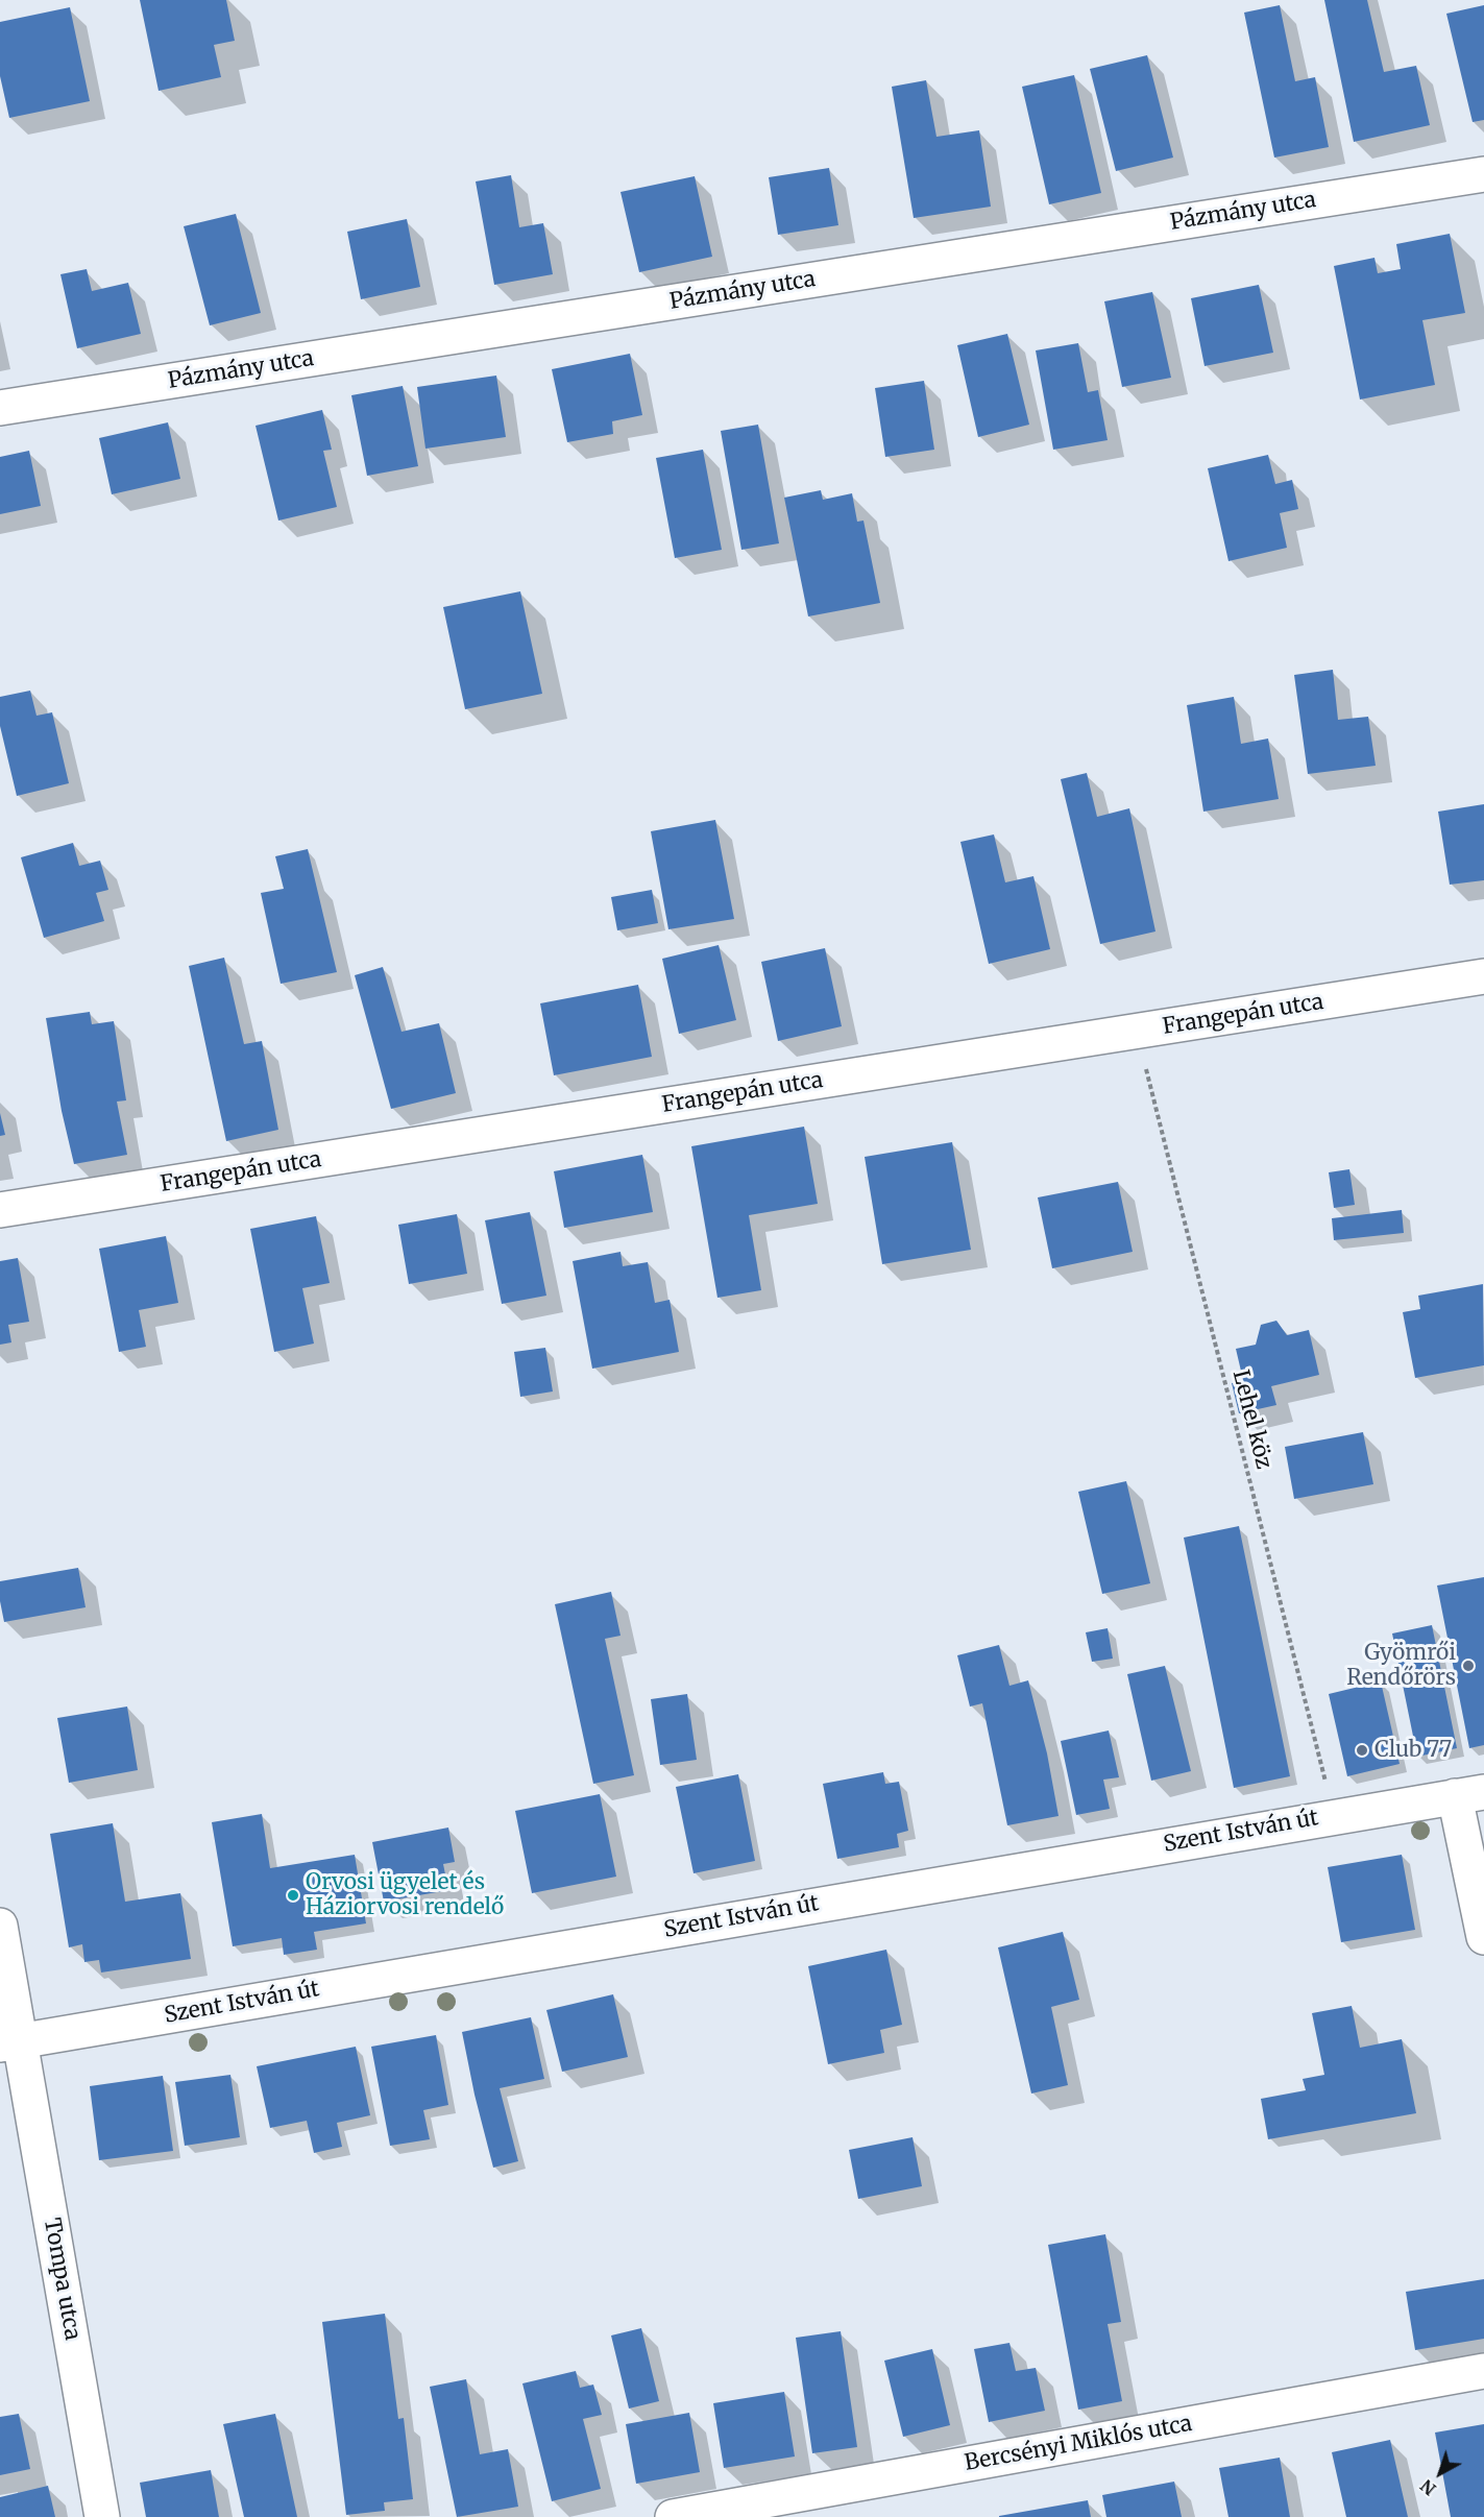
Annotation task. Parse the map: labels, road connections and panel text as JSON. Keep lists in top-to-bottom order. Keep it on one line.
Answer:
{"streets":{"street":["Pázmány utca","Frangepán utca","Szent István út","Tompa utca","Bercsényi Miklós utca"],"path":["Lehel köz"]},"crossings":[["Frangepán utca","Lehel köz"],["Lehel köz","Szent István út"],["Szent István út","Tompa utca"]],"places":["Gyömrői Rendőrörs","Club 77","Orvosi ügyelet és Háziorvosi rendelő"],"north":"bottom left"}
